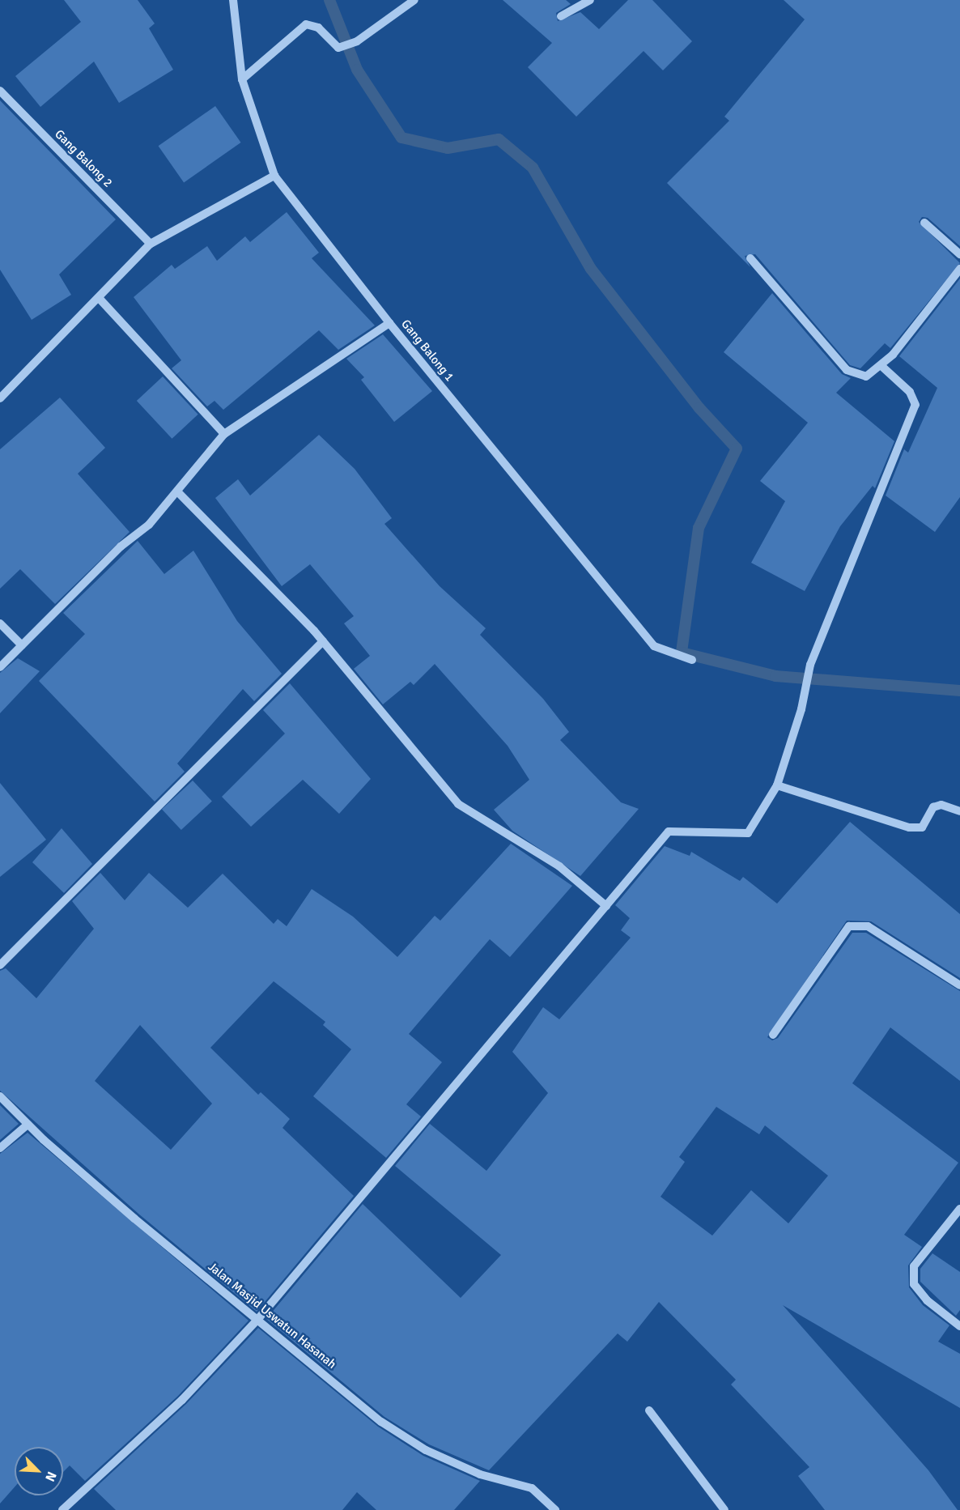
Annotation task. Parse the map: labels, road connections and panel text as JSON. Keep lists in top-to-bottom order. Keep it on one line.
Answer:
{"streets":{"street":["Gang Balong 2","Gang Balong 1","Jalan Masjid Uswatun Hasanah"]},"north":"bottom right"}
